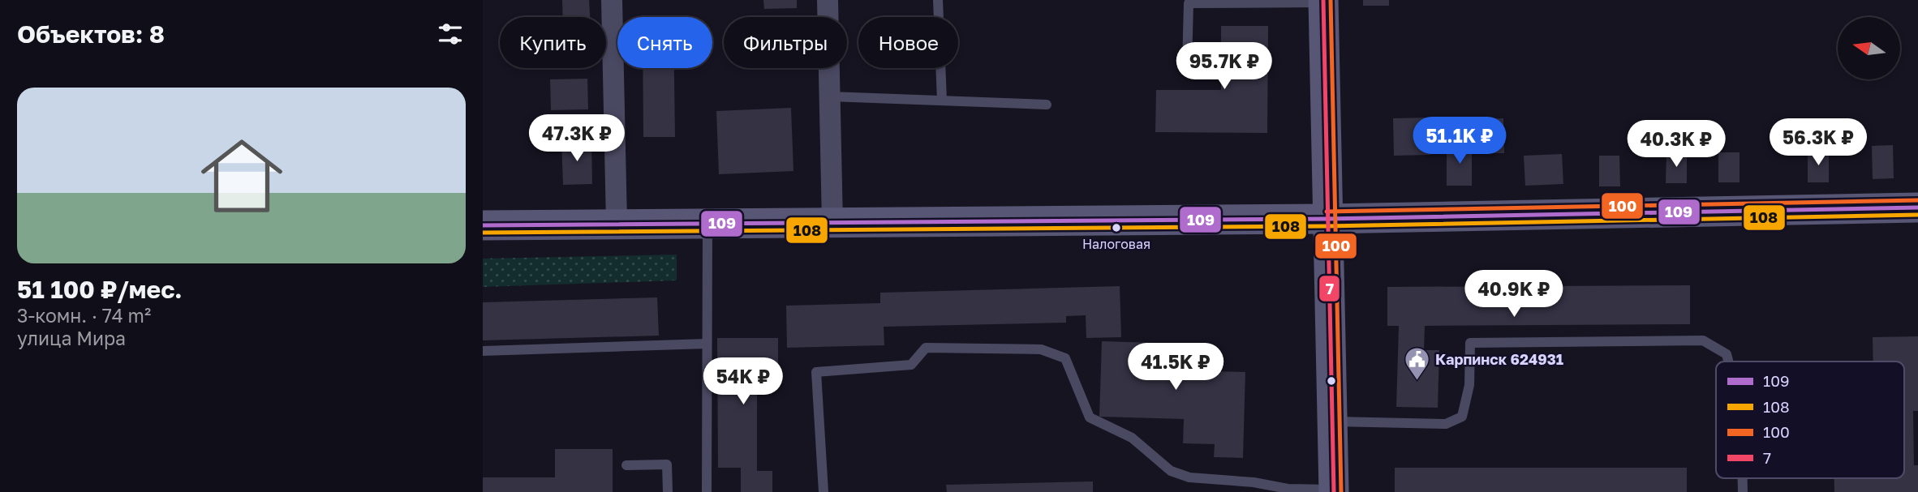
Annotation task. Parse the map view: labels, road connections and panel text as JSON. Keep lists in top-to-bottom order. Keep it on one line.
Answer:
{"places":{"other":["Налоговая"],"public building":["Карпинск 624931"]},"lines":["transit line 100","transit line 7","transit line 109","transit line 108"],"legend":["109","108","100","7"],"north":"left","page":{"heading":"Объектов: 8","chip":["Купить","Снять","Фильтры","Новое"],"price":["95.7K ₽","47.3K ₽","51.1K ₽","56.3K ₽","40.3K ₽","40.9K ₽","41.5K ₽","54K ₽"],"list":[{"name":"51 100 ₽/мес.","note":"3-комн. · 74 m² · улица Мира"}]}}
